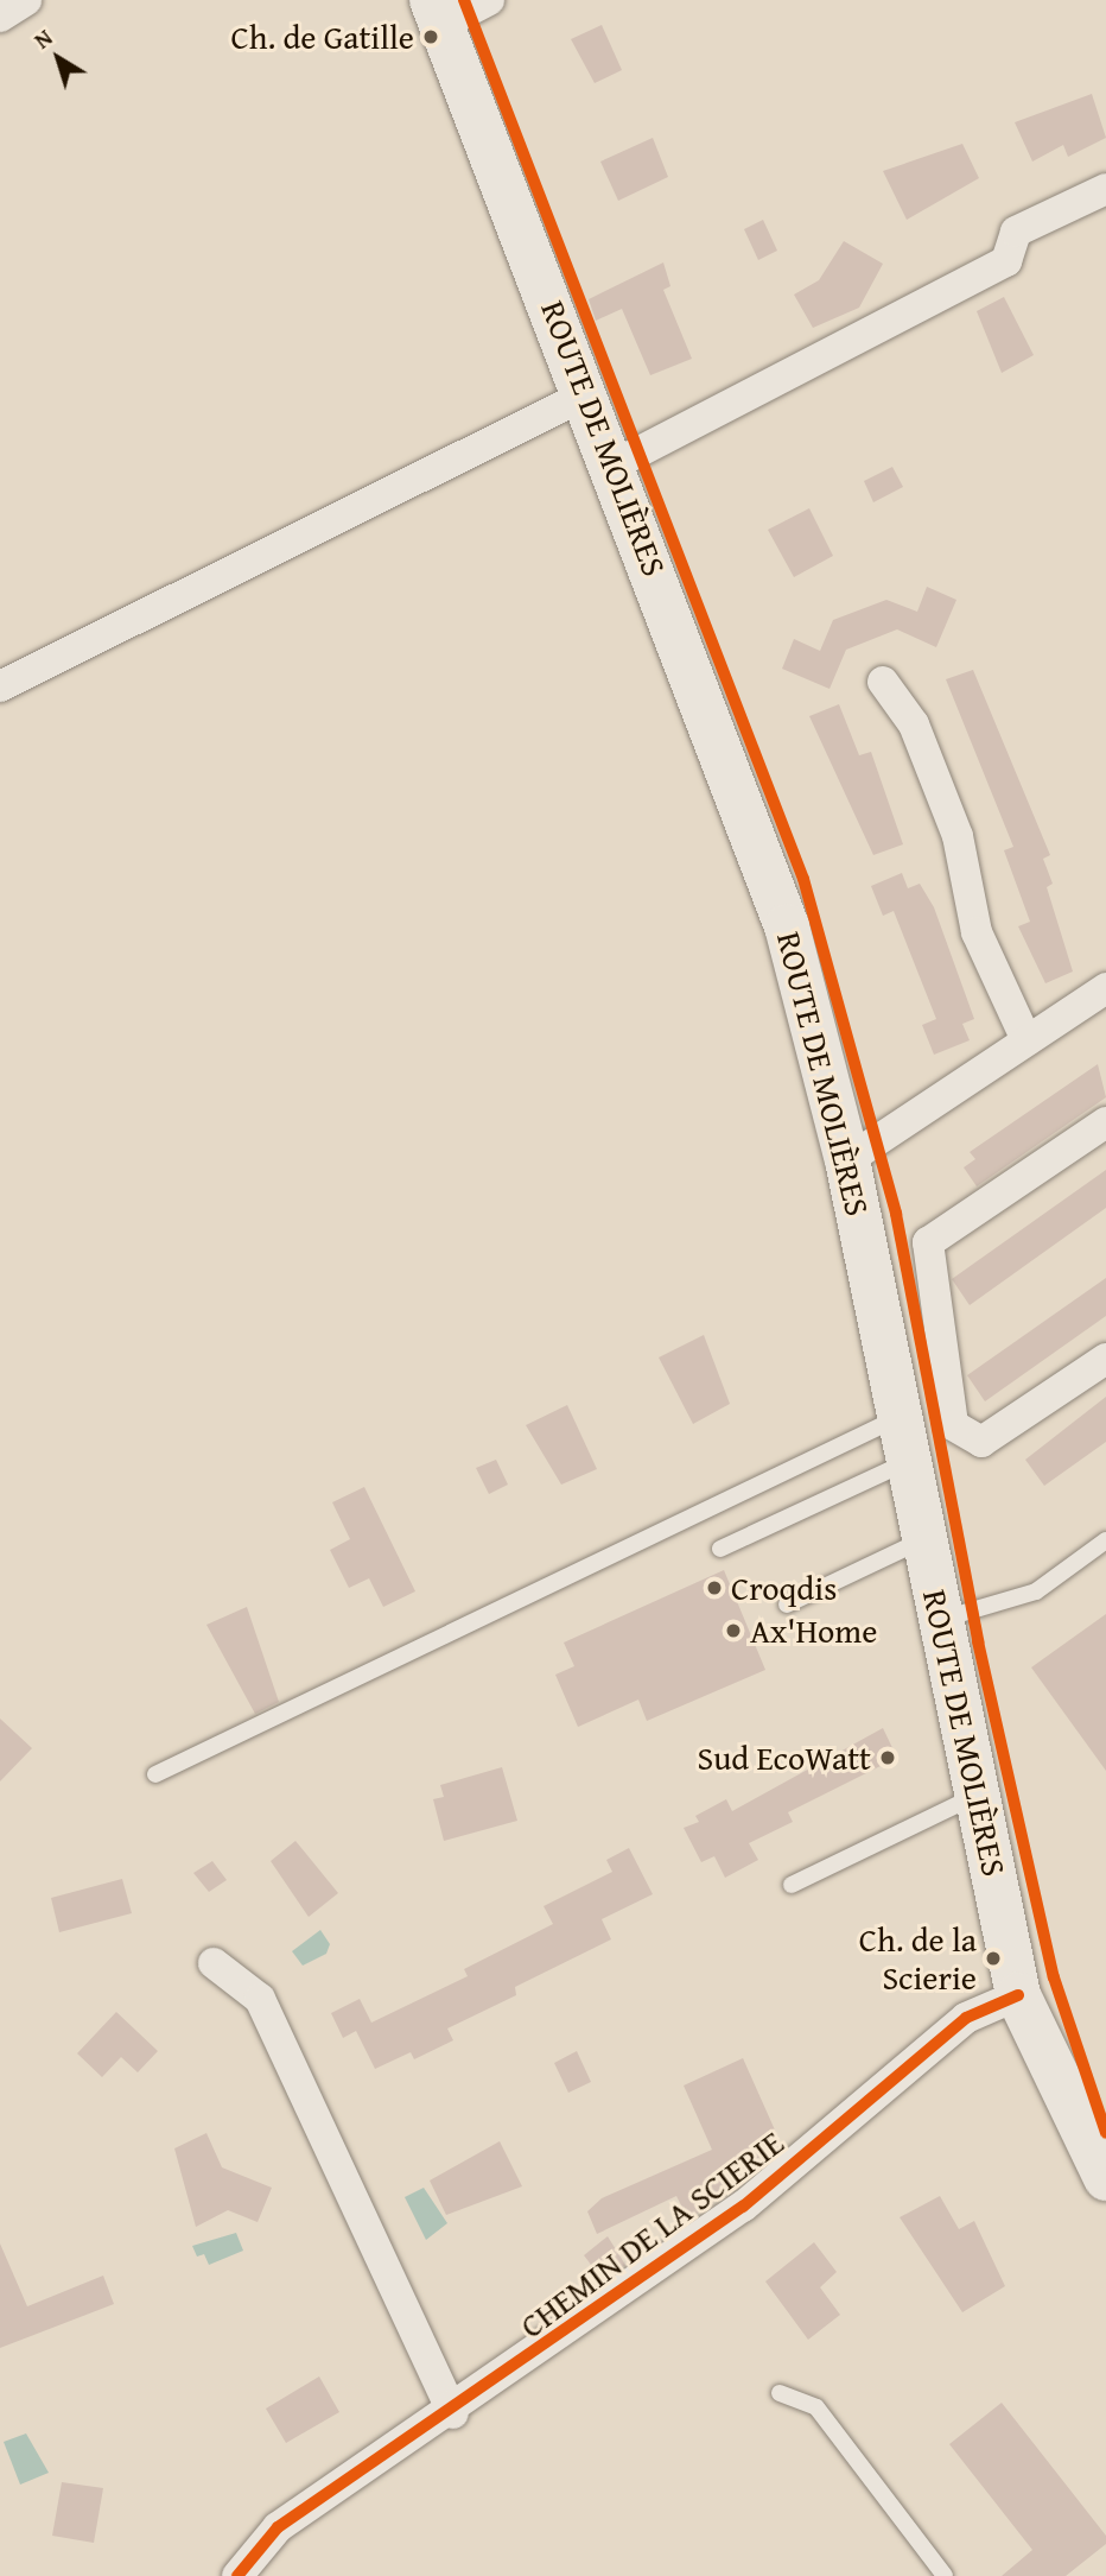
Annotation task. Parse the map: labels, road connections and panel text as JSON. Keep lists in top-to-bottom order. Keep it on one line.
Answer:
{"streets":{"main road":["ROUTE DE MOLIÈRES"],"street":["CHEMIN DE LA SCIERIE"]},"crossings":[["ROUTE DE MOLIÈRES","CHEMIN DE LA SCIERIE"]],"places":["Ch. de Gatille","Croqdis","Ax'Home","Sud EcoWatt","Ch. de la Scierie"],"north":"top left"}
